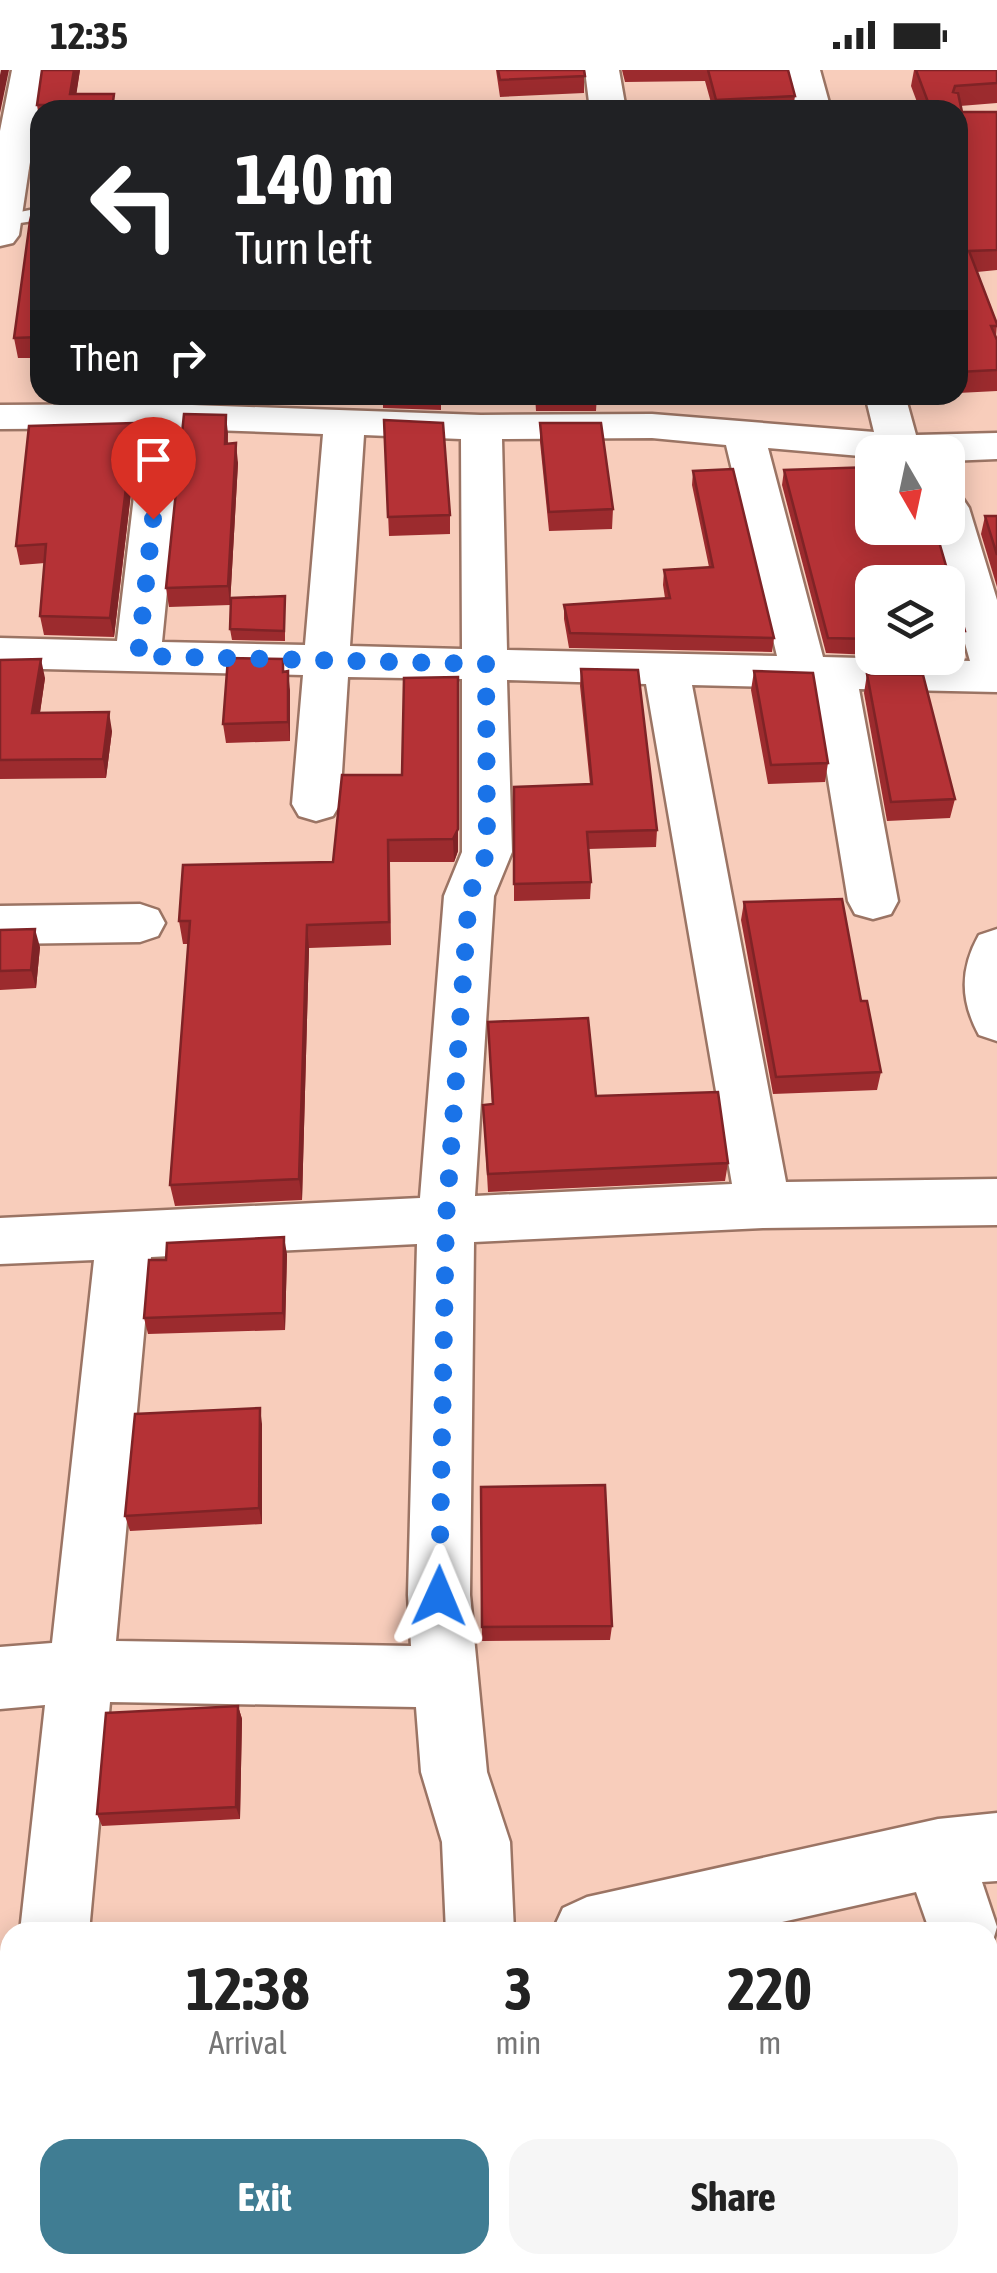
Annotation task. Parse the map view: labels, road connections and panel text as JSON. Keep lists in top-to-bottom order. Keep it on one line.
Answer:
{"north":"bottom","page":{"status":"12:35","turn":["140 m","Turn left"],"then":"Then","eta":["12:38","Arrival","3","min","220","m"],"buttons":["Exit","Share"]}}
